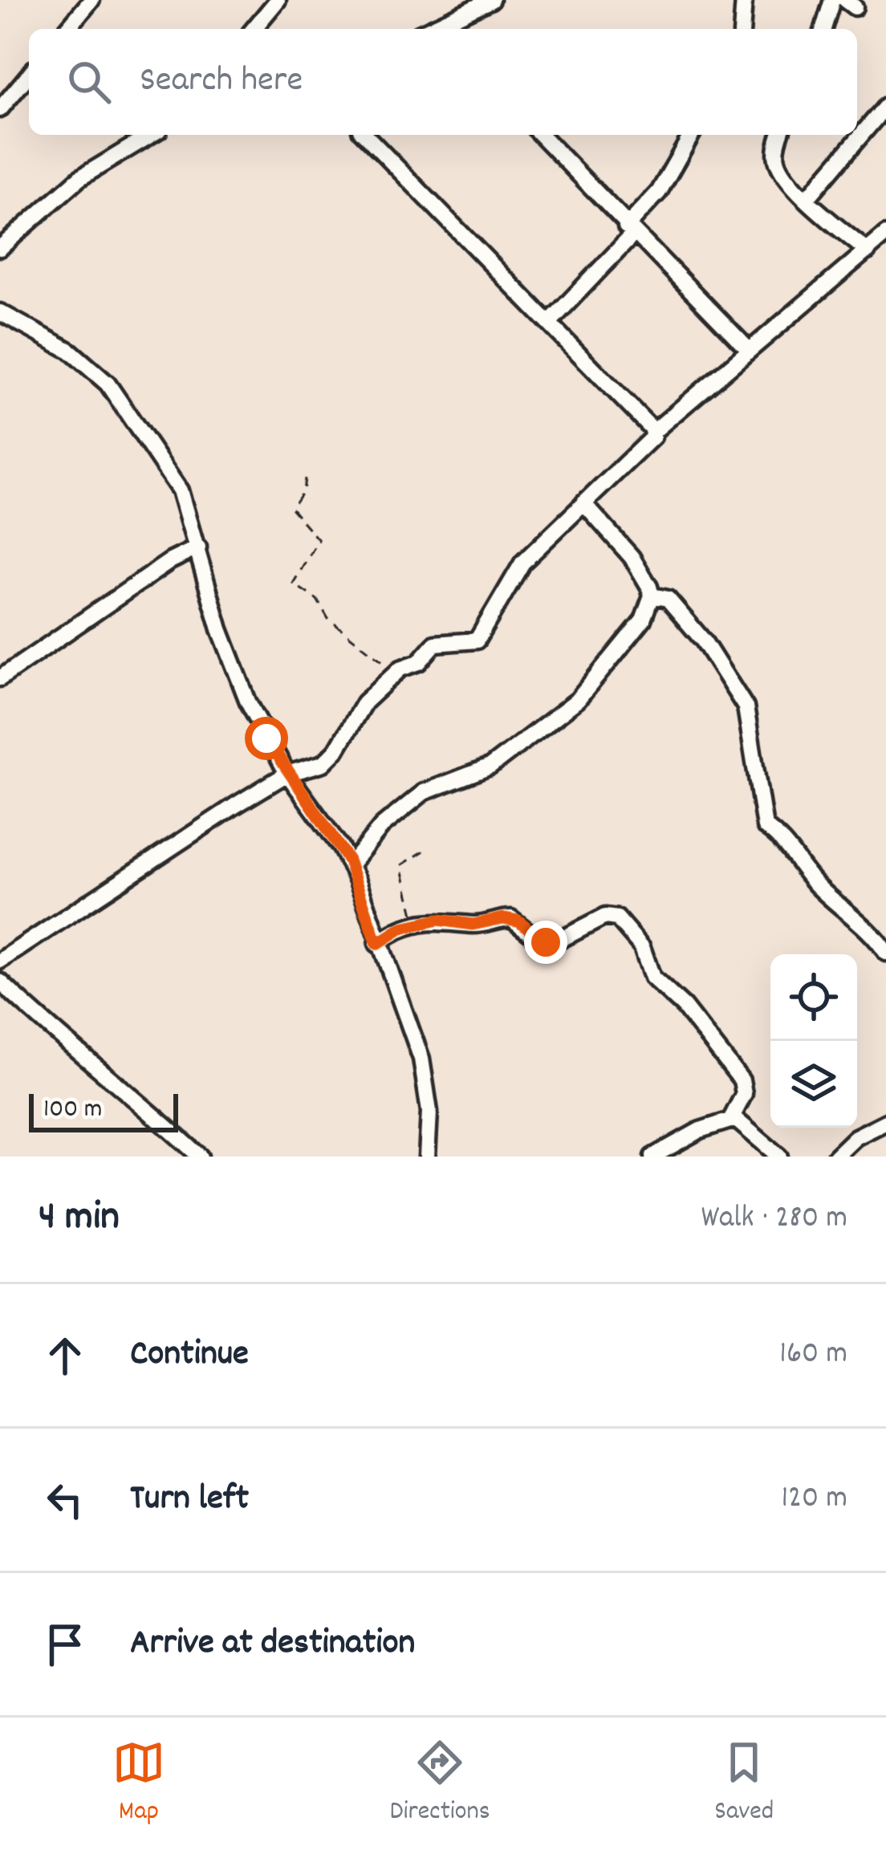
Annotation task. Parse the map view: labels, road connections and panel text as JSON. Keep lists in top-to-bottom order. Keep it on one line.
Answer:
{"scale_bar":"100 m","page":{"search":"Search here","scale":"100 m","heading":["4 min","Walk · 280 m"],"list":[["Continue","160 m"],["Turn left","120 m"],"Arrive at destination"],"nav":["Map","Directions","Saved"]}}
